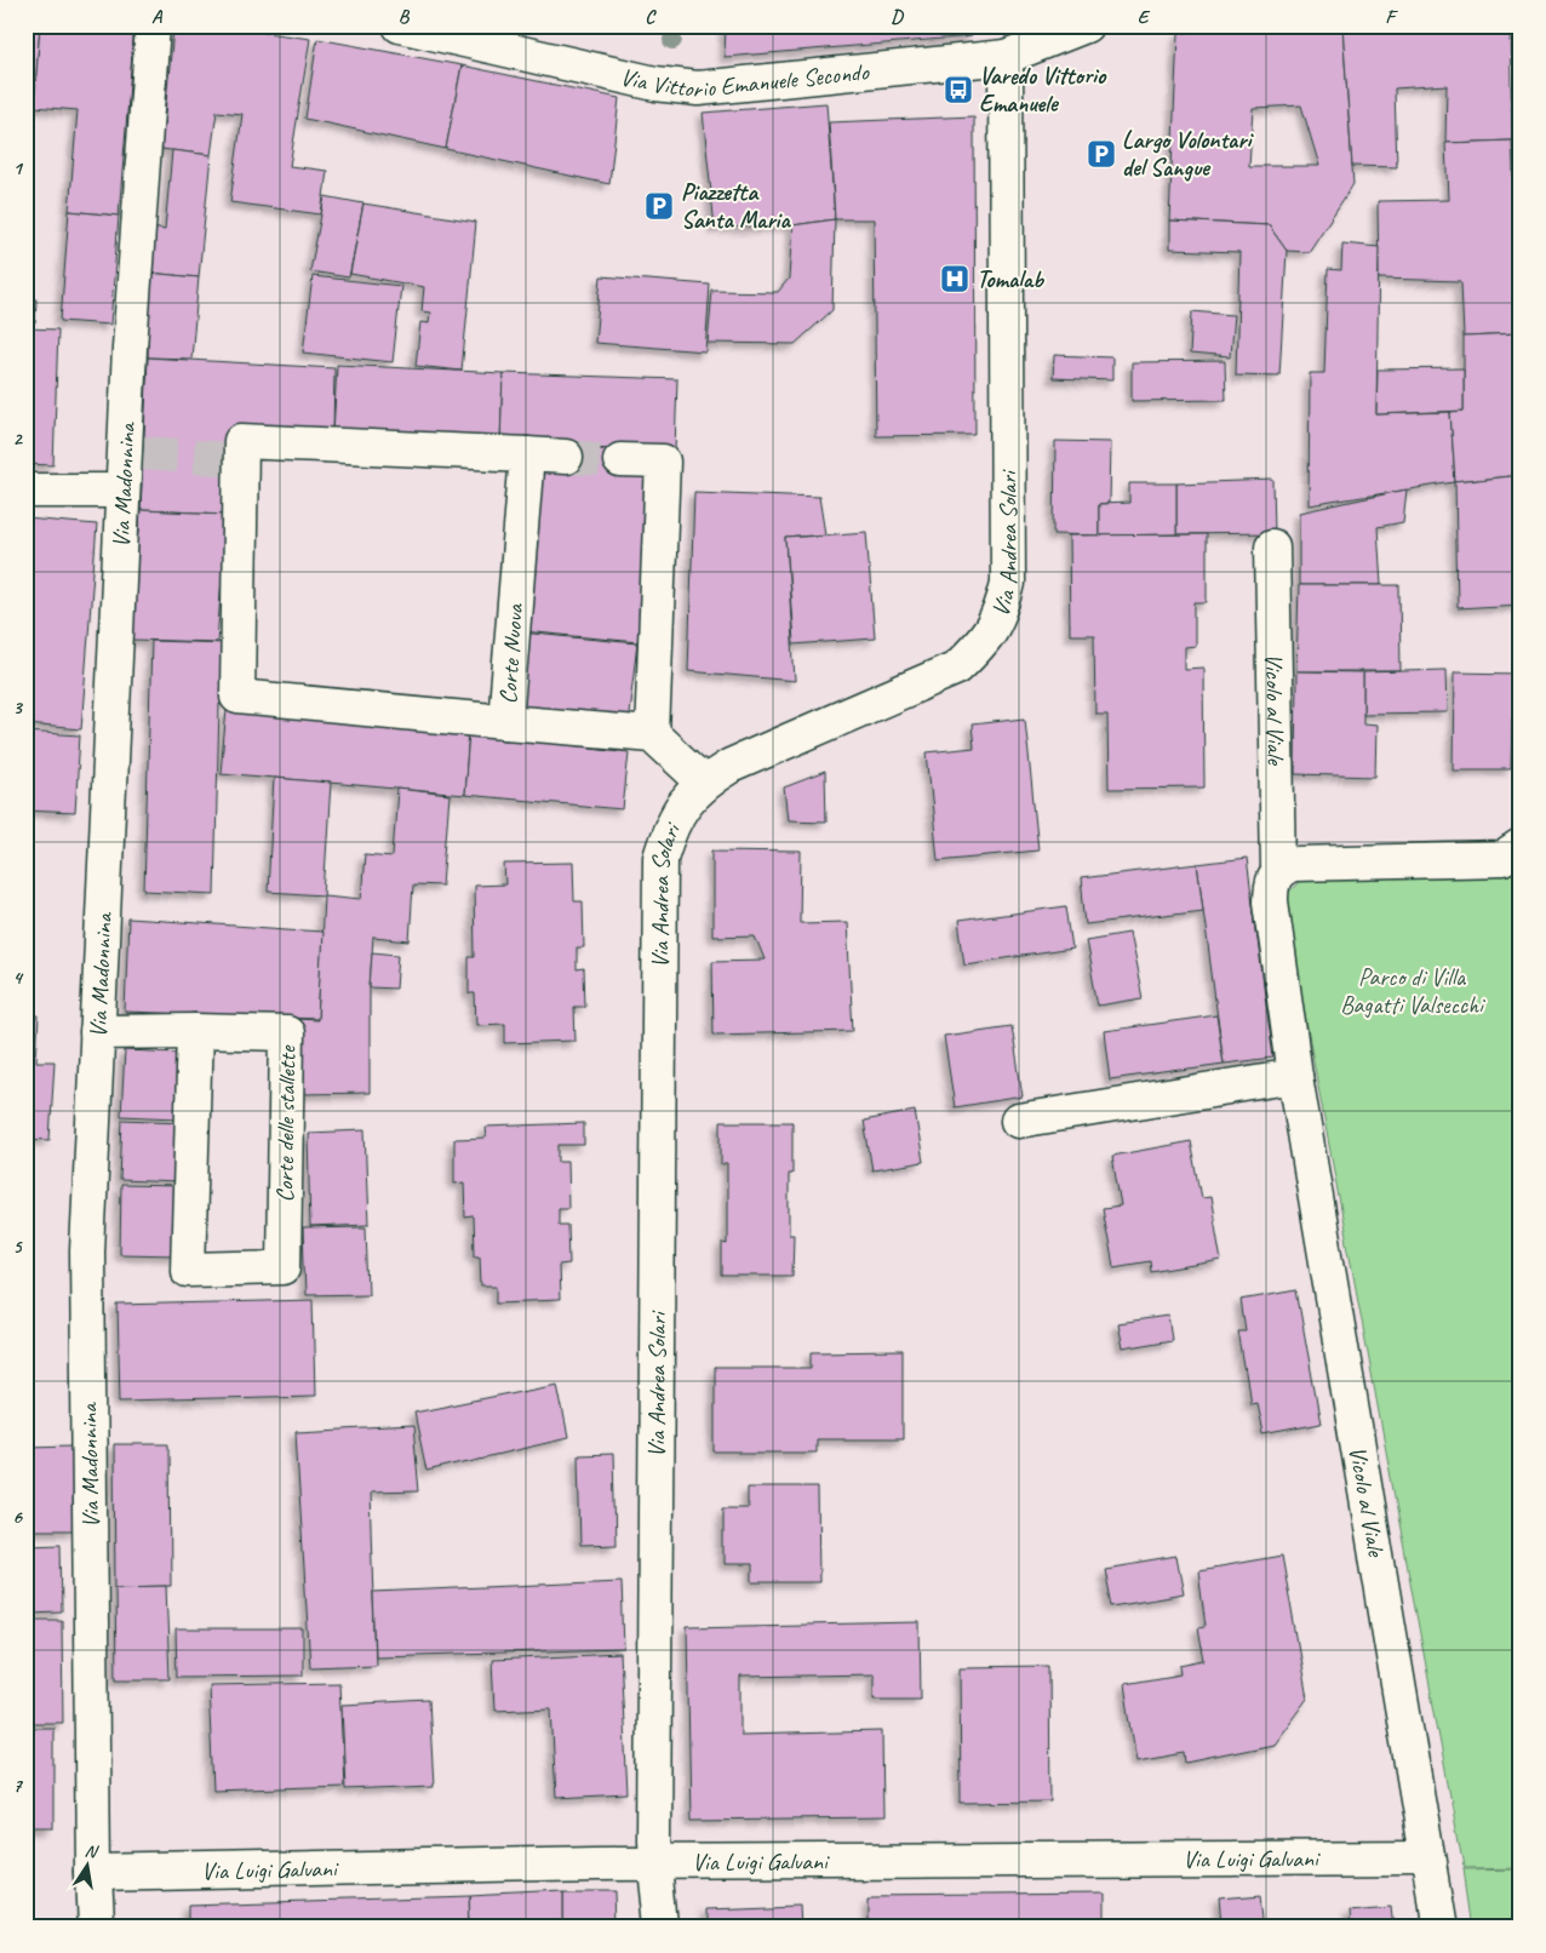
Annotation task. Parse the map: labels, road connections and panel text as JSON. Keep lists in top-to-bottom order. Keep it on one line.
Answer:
{"streets":{"street":["Via Vittorio Emanuele Secondo","Via Madonnina","Via Andrea Solari","Corte Nuova","Vicolo al Viale","Corte delle stallette","Via Luigi Galvani"]},"crossings":[["Via Vittorio Emanuele Secondo","Via Andrea Solari"],["Via Madonnina","Via Luigi Galvani"],["Via Andrea Solari","Via Luigi Galvani"],["Vicolo al Viale","Via Luigi Galvani"]],"parks":["Parco di Villa Bagatti Valsecchi"],"places":{"bus stop":["Varedo Vittorio Emanuele"],"parking":["Largo Volontari del Sangue","Piazzetta Santa Maria"],"hospital":["Tomalab"]},"north":"top","grid":{"columns":["A","B","C","D","E","F"],"rows":["1","2","3","4","5","6","7"]}}
